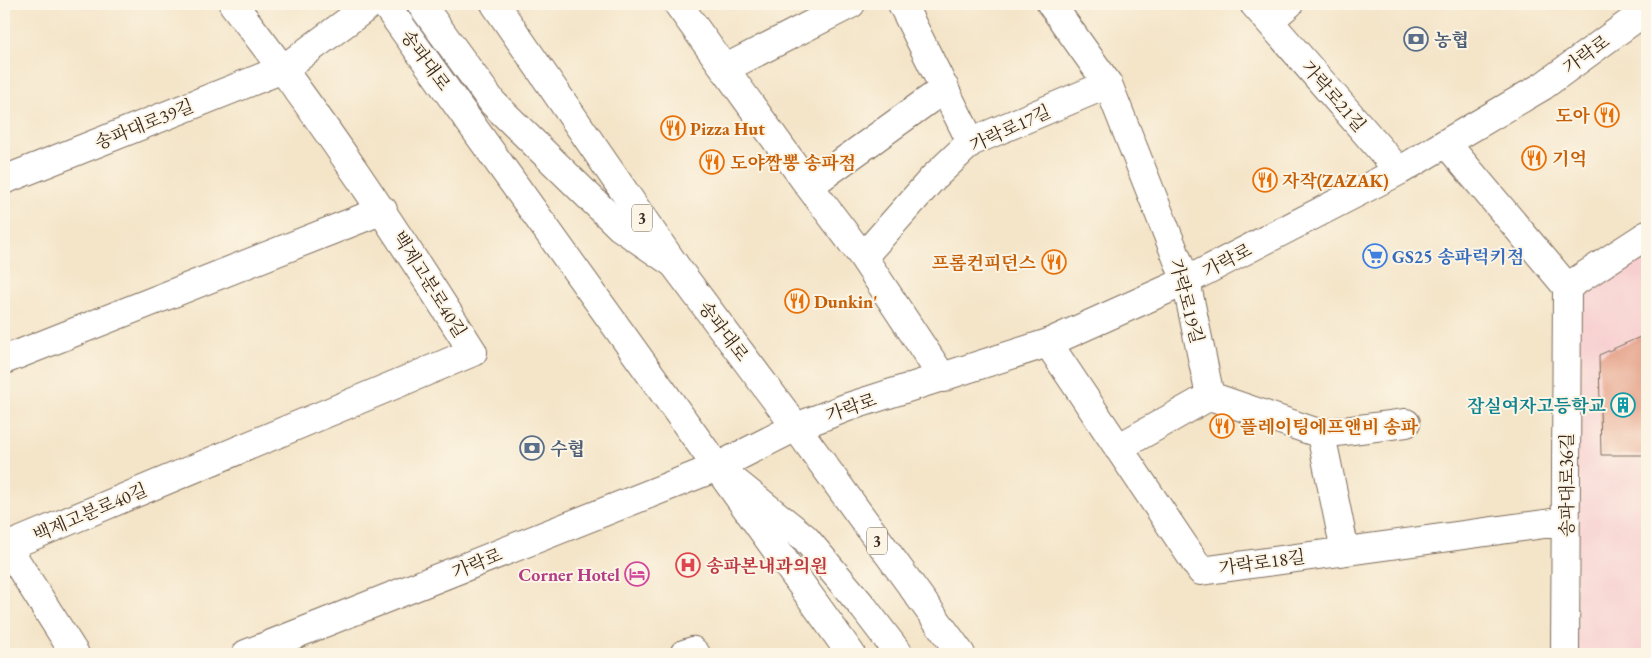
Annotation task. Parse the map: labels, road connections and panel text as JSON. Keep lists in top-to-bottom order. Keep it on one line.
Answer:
{"streets":{"street":["가락로","송파대로","가락로21길","송파대로39길","가락로17길","3","백제고분로40길","가락로19길","송파대로36길","가락로18길"]},"crossings":[["가락로","송파대로"],["가락로","가락로21길"],["가락로","가락로19길"],["가락로","가락로18길"],["가락로17길","가락로19길"],["송파대로36길","가락로18길"]],"places":{"bank":["농협","수협"],"restaurant":["도아","Pizza Hut","기억","도야짬뽕 송파점","자작(ZAZAK)","프롬컨피던스","Dunkin'","플레이팅에프앤비 송파"],"supermarket":["GS25 송파럭키점"],"building":["잠실여자고등학교"],"hospital":["송파본내과의원"],"hotel":["Corner Hotel"]}}
